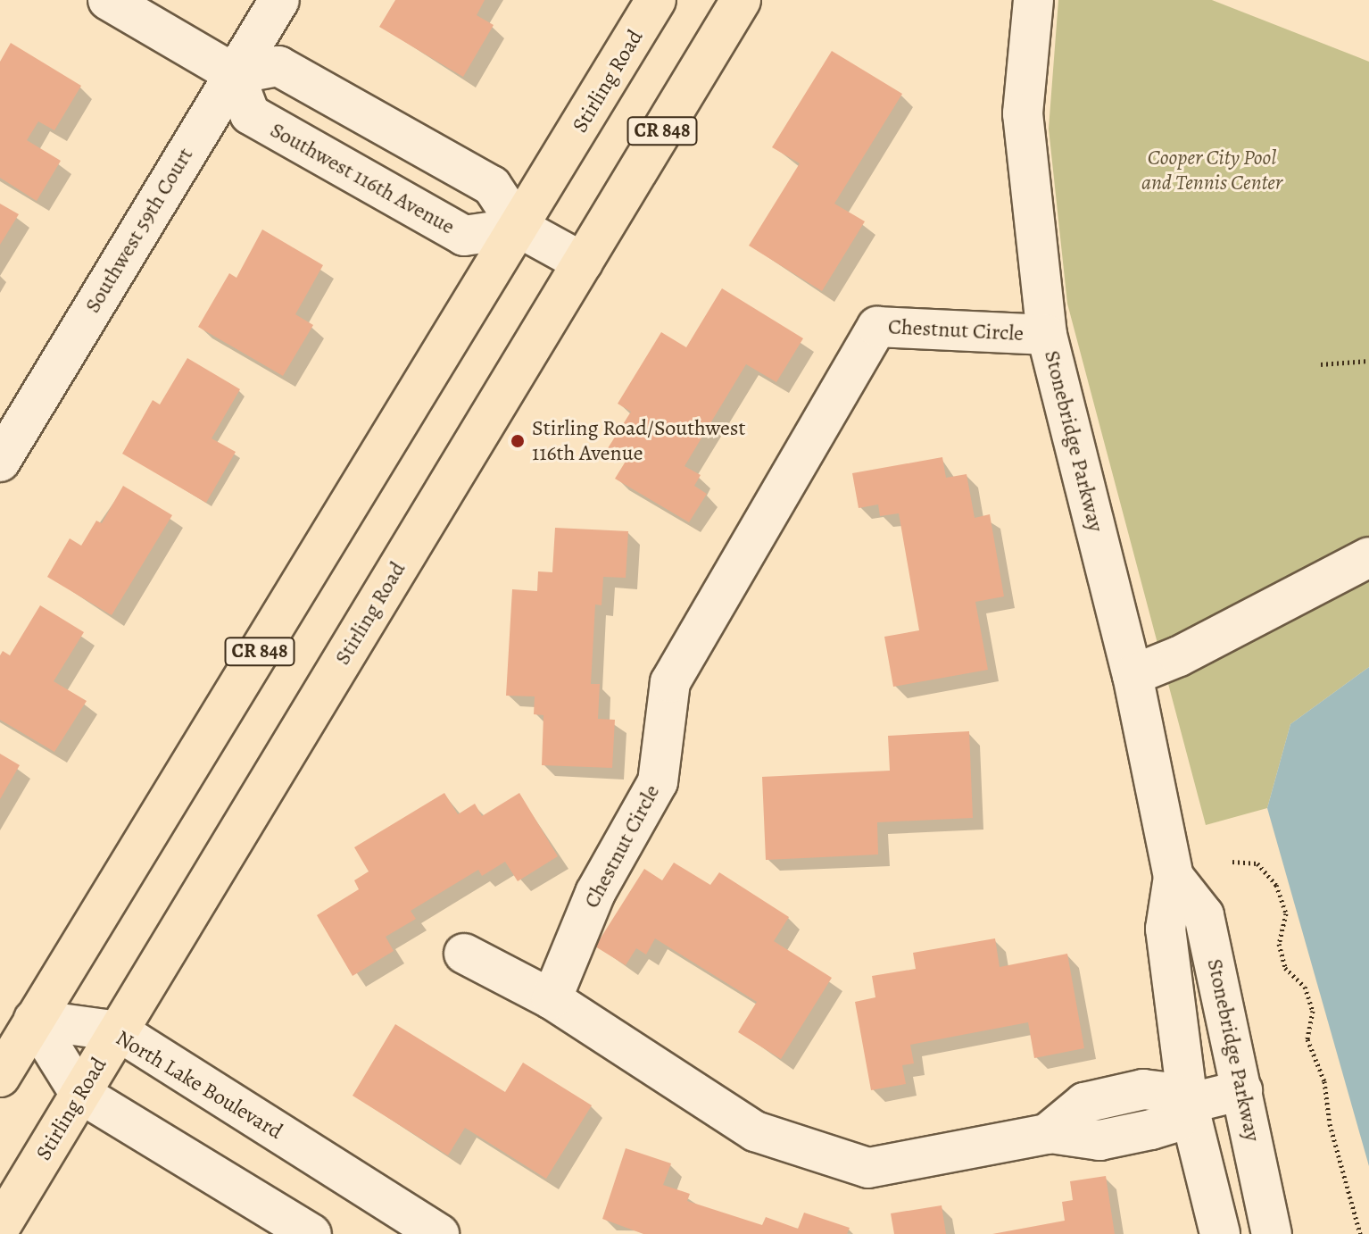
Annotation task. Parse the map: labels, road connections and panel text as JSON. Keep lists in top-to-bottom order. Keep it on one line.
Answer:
{"streets":{"main road":["Stirling Road","CR 848"],"street":["Southwest 116th Avenue","Southwest 59th Court","Chestnut Circle","Stonebridge Parkway","North Lake Boulevard"]},"crossings":[["Stirling Road","Southwest 116th Avenue"],["Stirling Road","North Lake Boulevard"],["Southwest 116th Avenue","Southwest 59th Court"],["Chestnut Circle","Stonebridge Parkway"]],"parks":["Cooper City Pool and Tennis Center"],"places":["Stirling Road/Southwest 116th Avenue"]}
